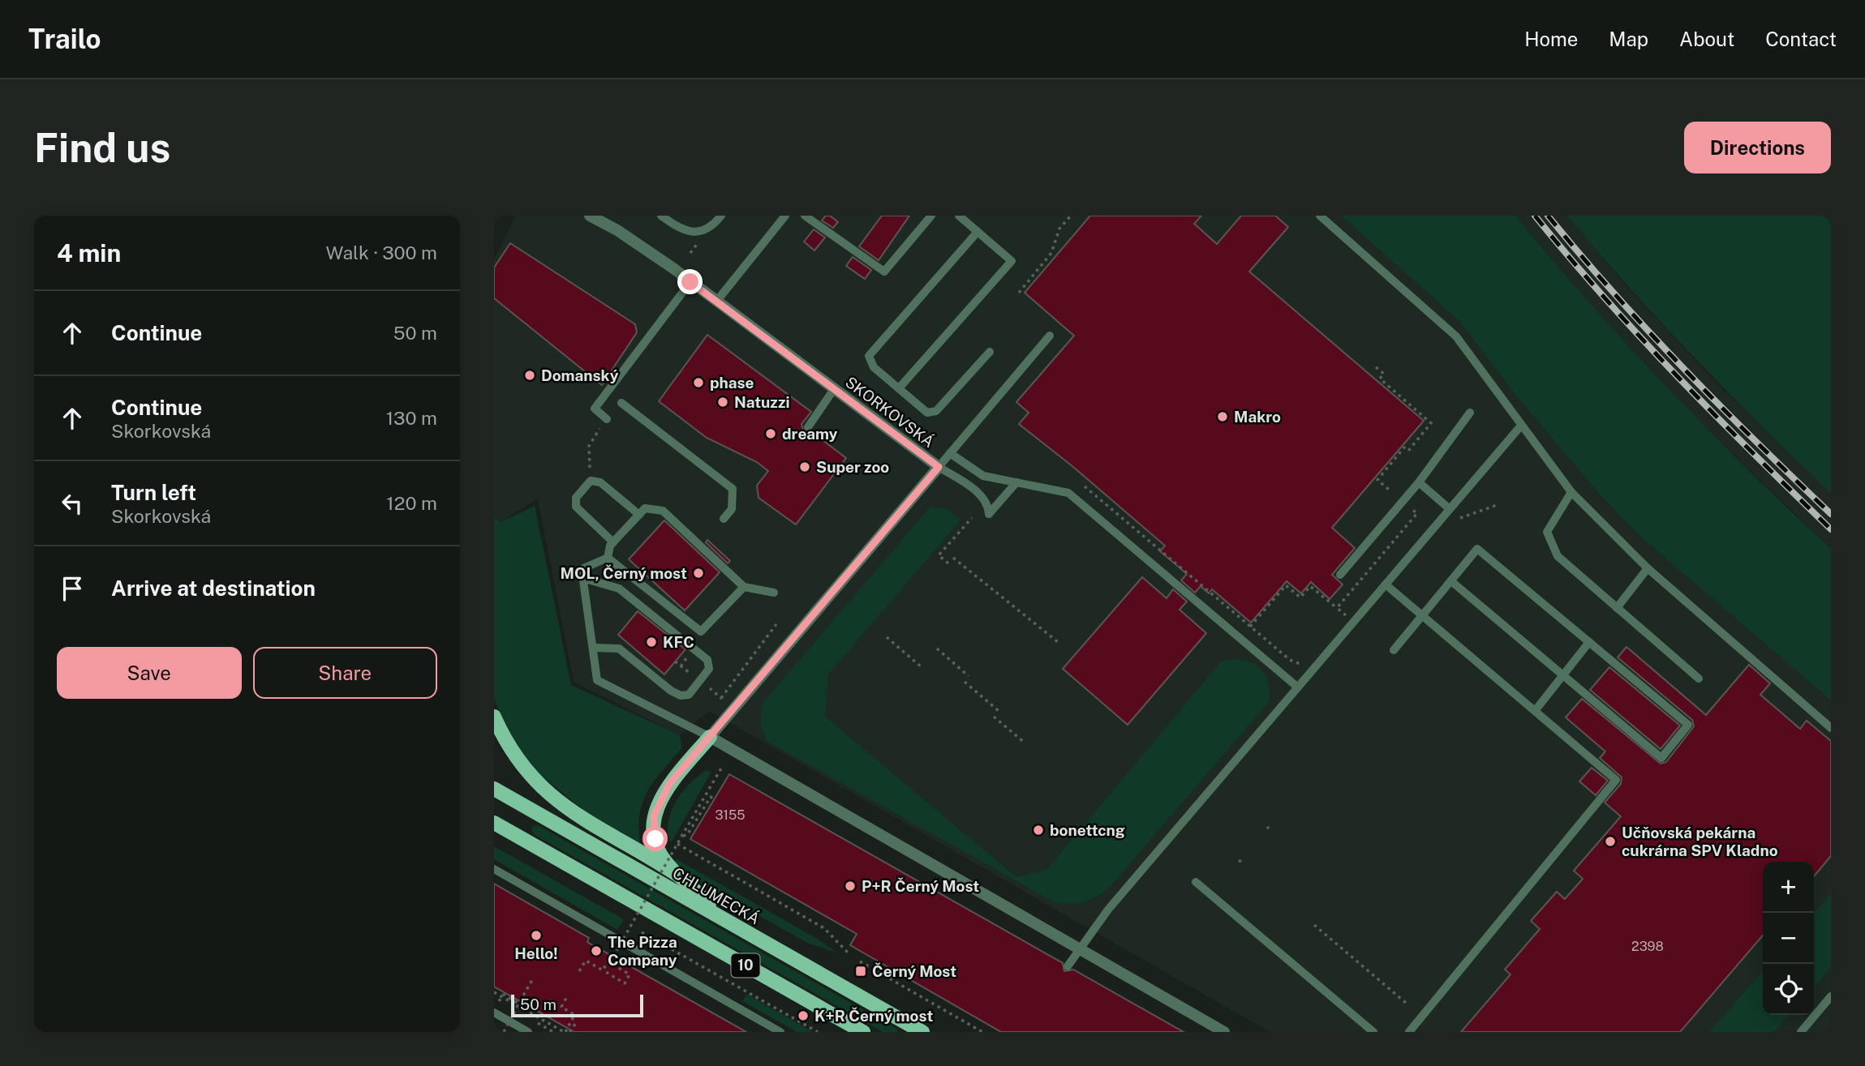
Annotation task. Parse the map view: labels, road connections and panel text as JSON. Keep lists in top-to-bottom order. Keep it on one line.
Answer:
{"streets":{"main road":["CHLUMECKÁ","10"],"street":["SKORKOVSKÁ"]},"places":{"other":["Domanský","phase","Natuzzi","Makro","dreamy","Super zoo","MOL, Černý most","KFC","bonettcng","Učňovská pekárna cukrárna SPV Kladno","P+R Černý Most","Hello!","The Pizza Company","K+R Černý most"],"transit":["Černý Most"]},"house_numbers":["3155","2398"],"scale_bar":"50 m","page":{"header":"Trailo","nav":["Home","Map","About","Contact"],"buttons":["Directions",["Save","Share"]],"title":"Find us","heading":["4 min","Walk · 300 m"],"list":[["Continue","50 m"],["Continue","Skorkovská","130 m"],["Turn left","Skorkovská","120 m"],"Arrive at destination"],"map_buttons":["+","−"],"scale":"50 m"}}
